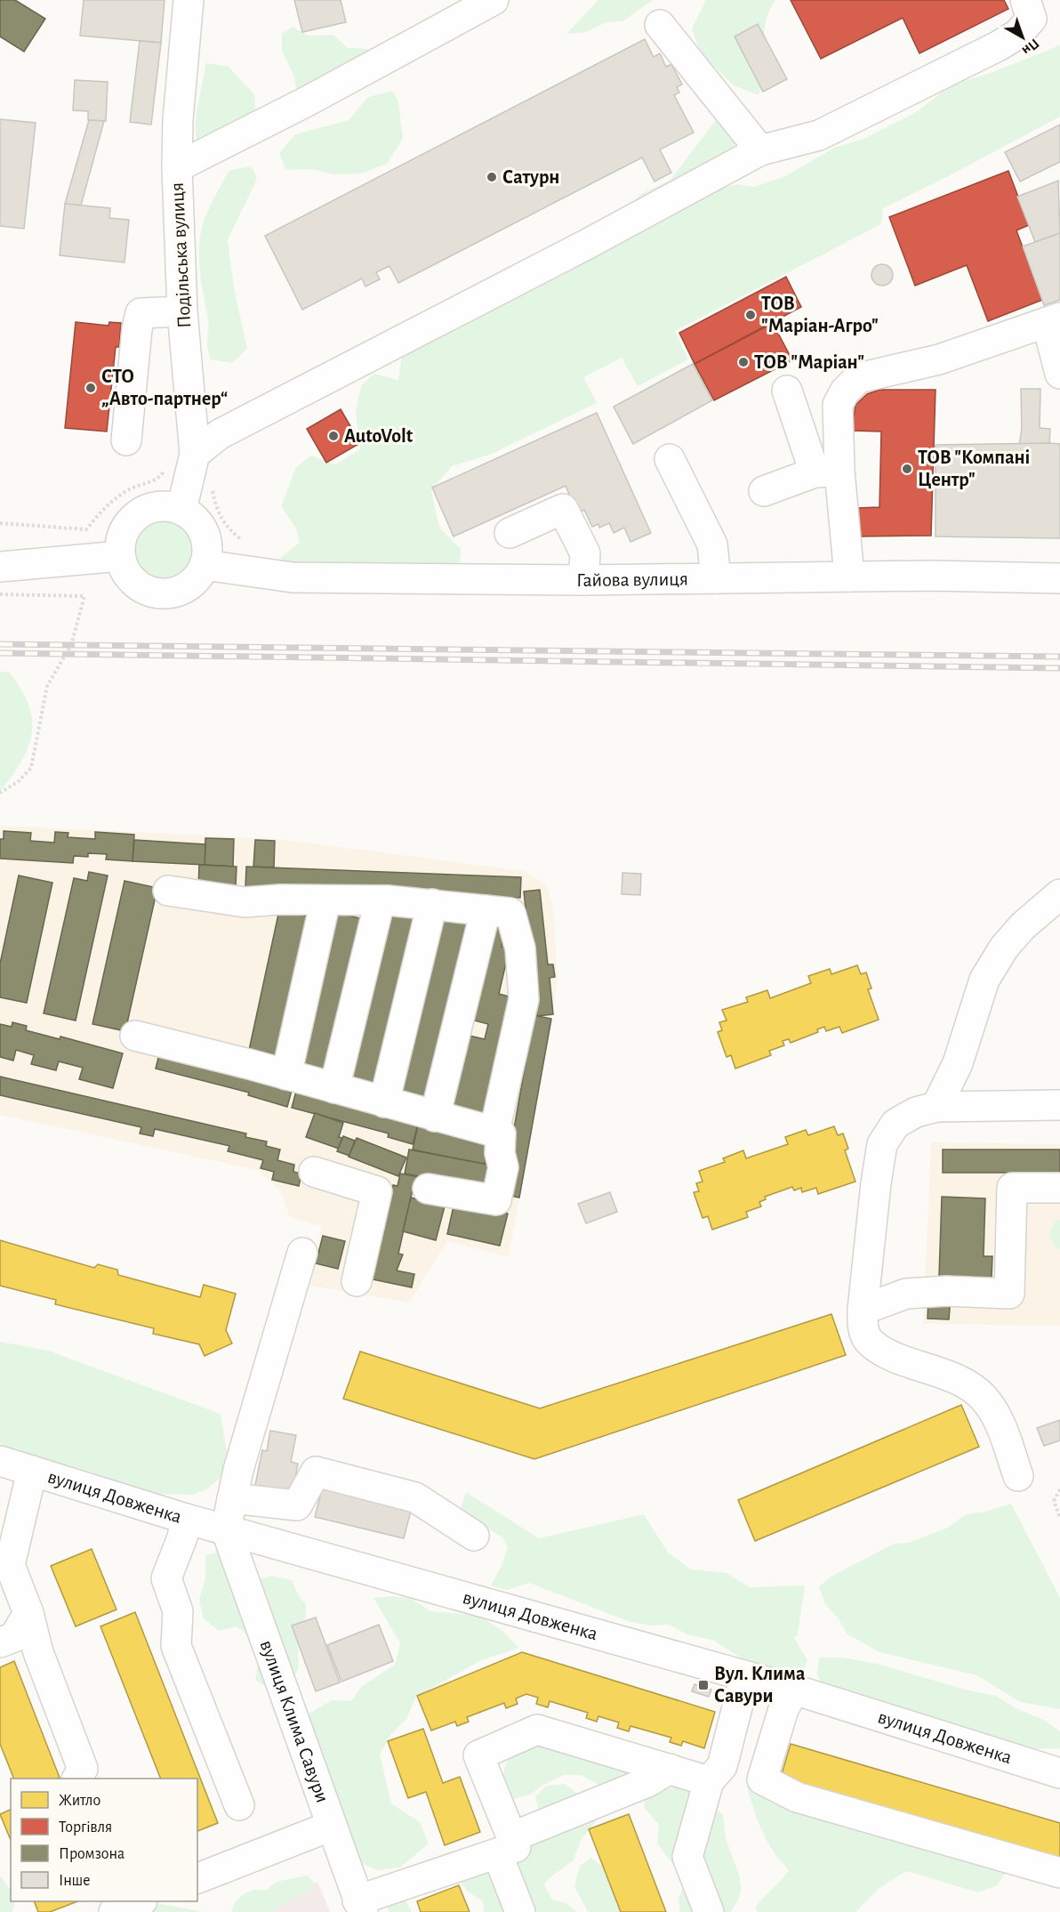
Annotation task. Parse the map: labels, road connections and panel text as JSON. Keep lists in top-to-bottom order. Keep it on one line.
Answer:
{"streets":{"street":["Подільська вулиця","Гайова вулиця","вулиця Довженка","вулиця Клима Савури"]},"crossings":[["Подільська вулиця","Гайова вулиця"],["вулиця Довженка","вулиця Клима Савури"]],"places":{"other":["Сатурн","ТОВ \"Маріан-Агро\"","ТОВ \"Маріан\"","СТО „Авто-партнер“","AutoVolt","ТОВ \"Компані Центр\""],"transit":["Вул. Клима Савури"]},"legend":["Житло","Торгівля","Промзона","Інше"],"north":"bottom right"}
